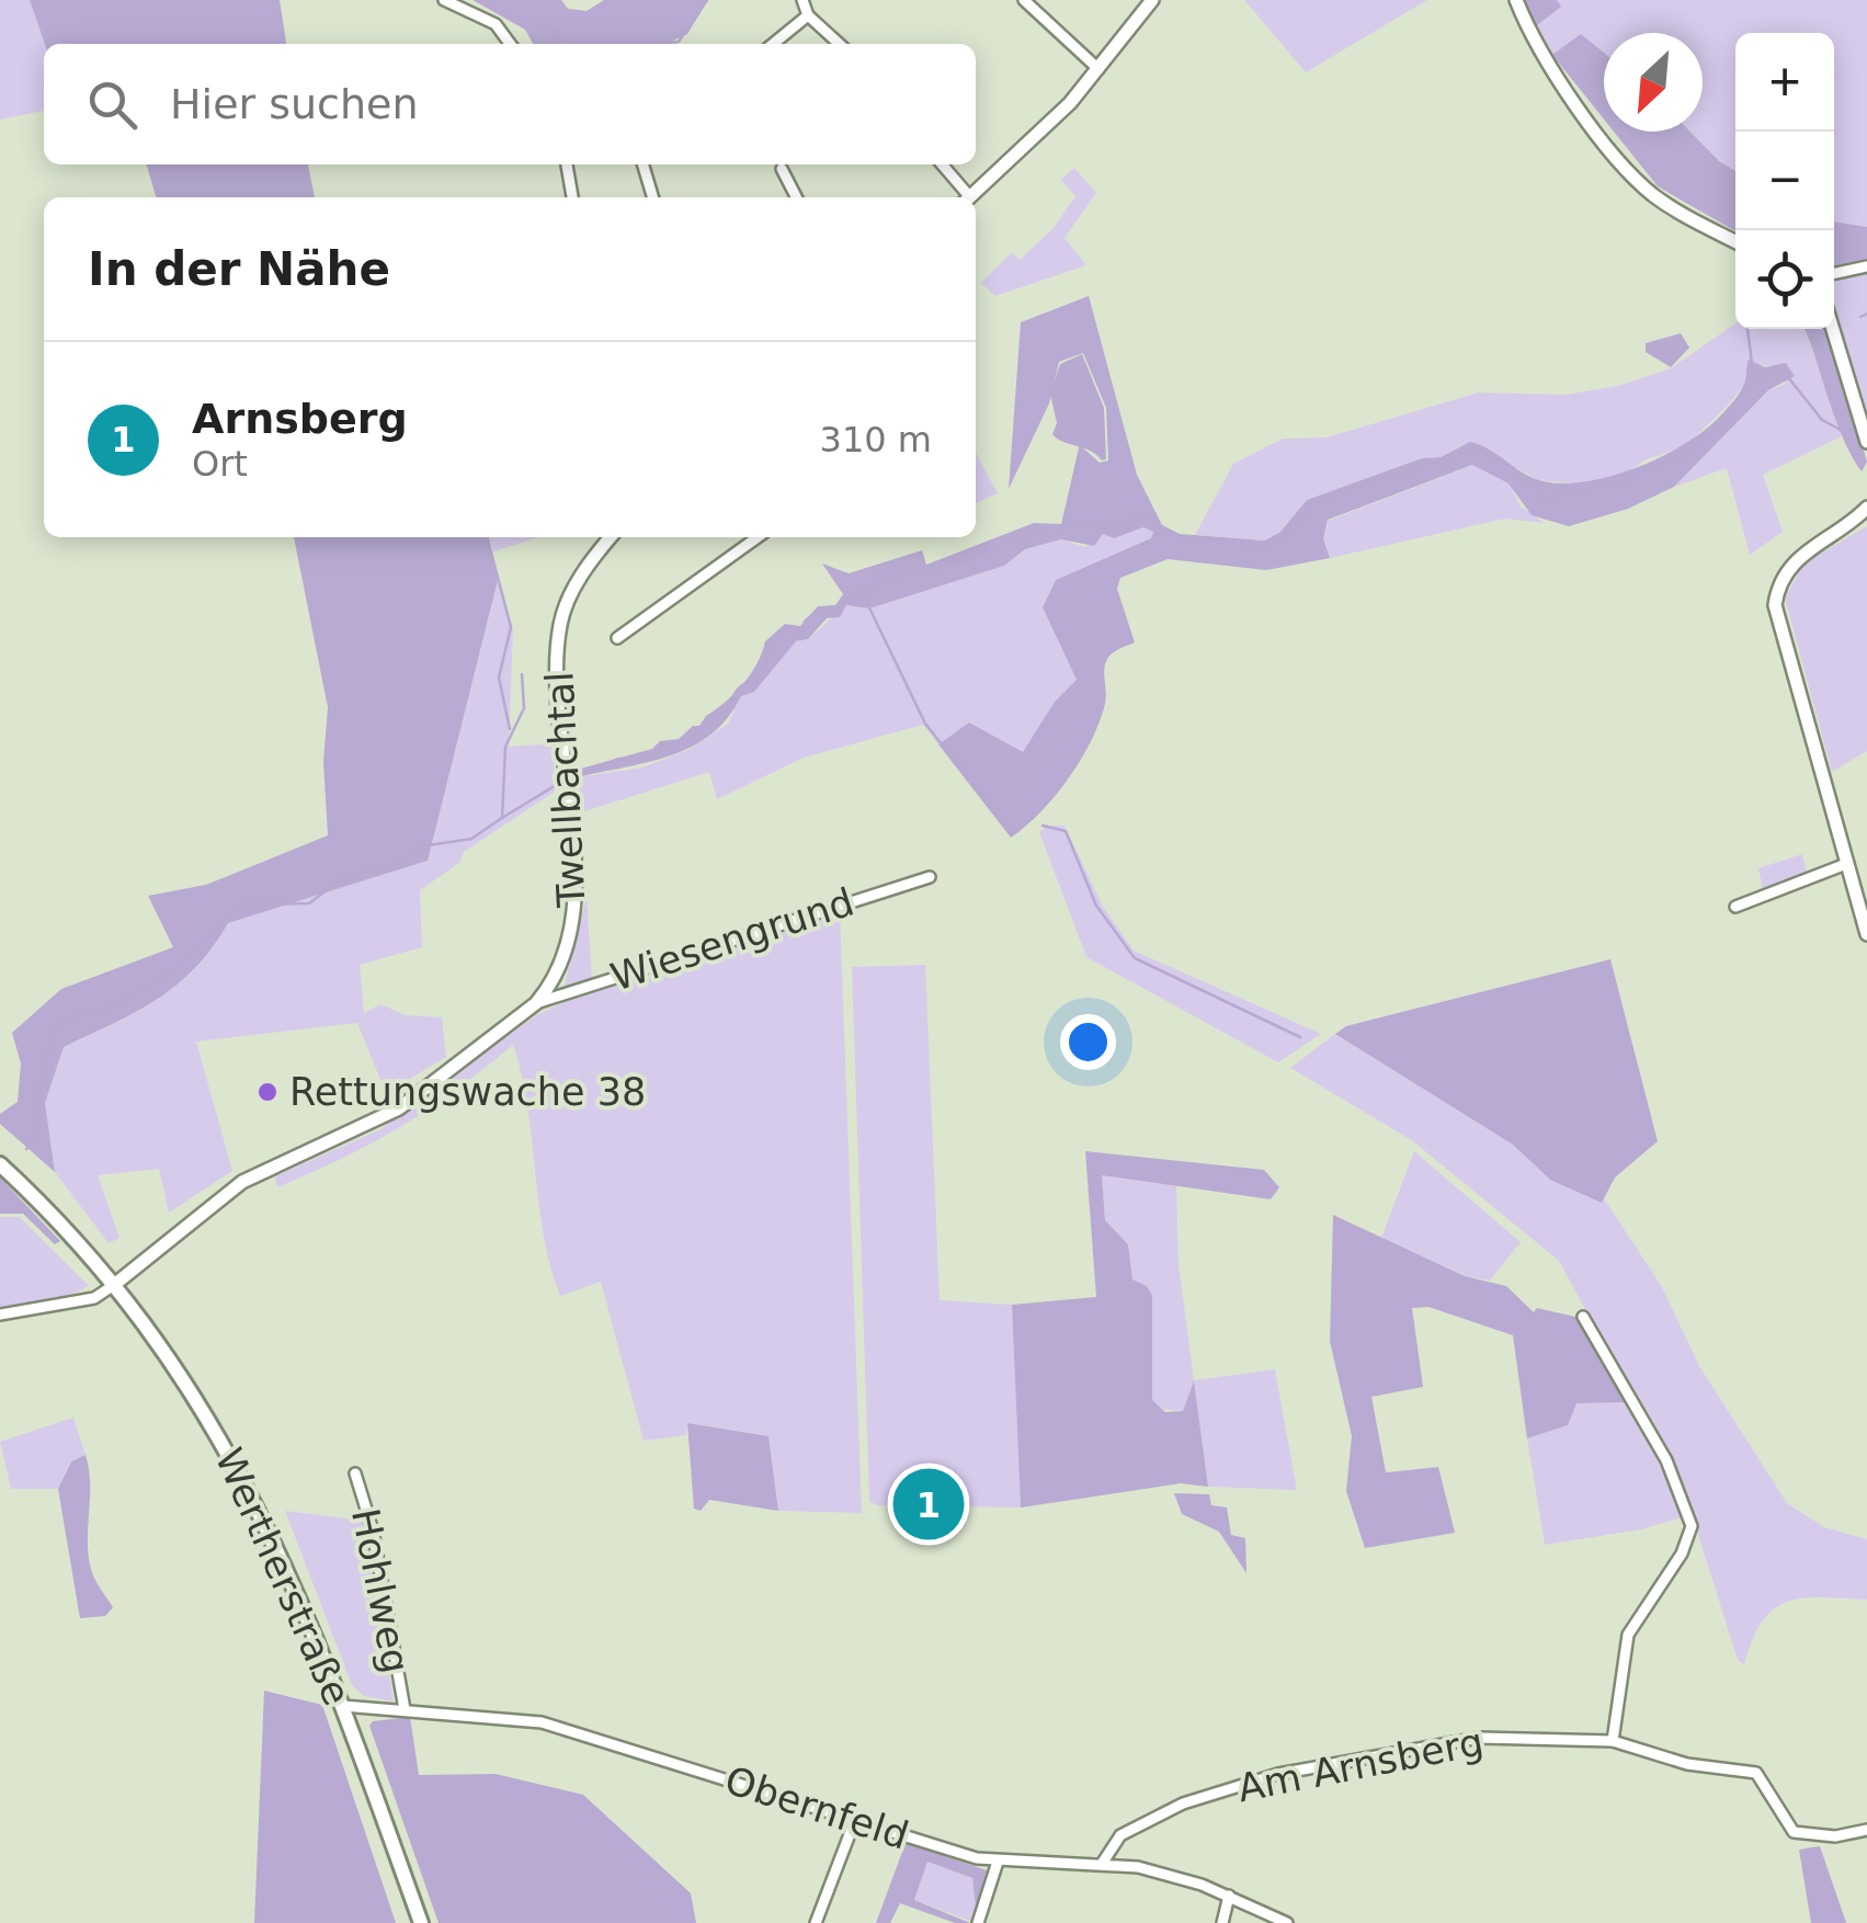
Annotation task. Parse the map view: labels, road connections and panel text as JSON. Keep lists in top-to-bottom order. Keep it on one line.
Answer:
{"streets":{"main road":["Wertherstraße"],"street":["Twellbachtal","Wiesengrund","Hohlweg","Am Arnsberg","Obernfeld"]},"crossings":[["Twellbachtal","Wiesengrund"],["Twellbachtal","Wertherstraße"],["Wertherstraße","Obernfeld"],["Hohlweg","Obernfeld"],["Am Arnsberg","Obernfeld"]],"places":["Rettungswache 38"],"north":"bottom left","page":{"map_buttons":["+","−"],"search":"Hier suchen","heading":"In der Nähe","list":[{"mark":"1","name":"Arnsberg","note":"Ort","value":"310 m"}],"pins":"1"}}
